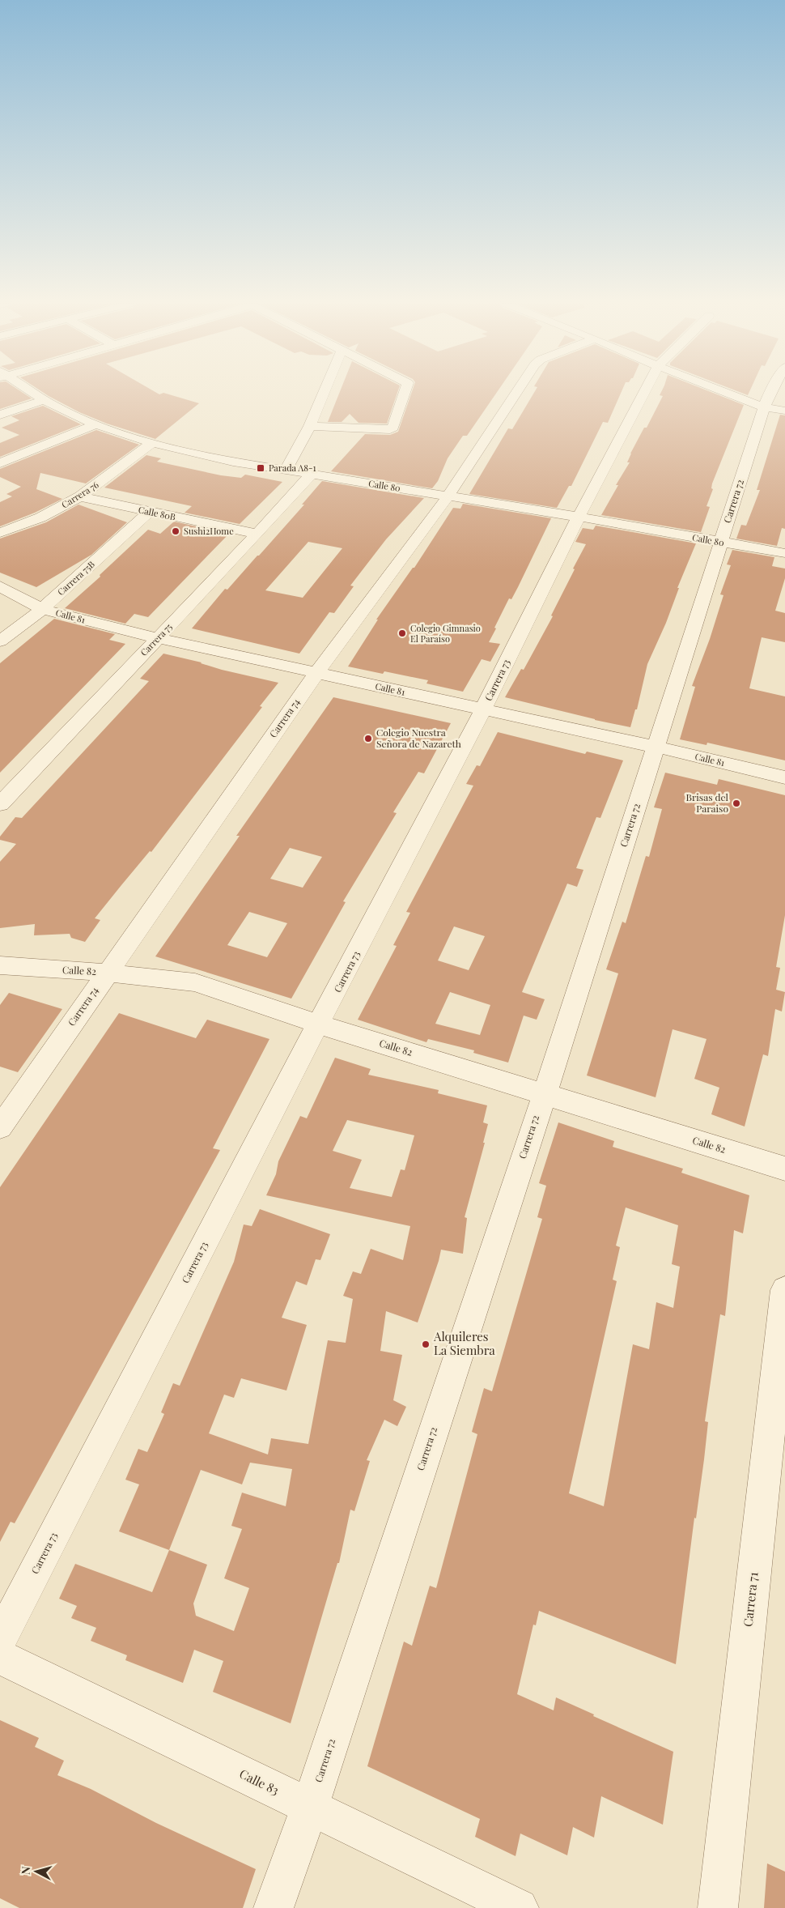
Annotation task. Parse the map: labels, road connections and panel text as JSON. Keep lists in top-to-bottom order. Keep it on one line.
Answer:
{"streets":{"street":["Calle 80","Carrera 76","Carrera 72","Calle 80B","Carrera 75B","Calle 81","Carrera 75","Carrera 73","Carrera 74","Calle 82","Carrera 71","Calle 83"]},"crossings":[["Calle 80","Carrera 76"],["Calle 80","Carrera 72"],["Calle 80","Carrera 75"],["Calle 80","Carrera 73"],["Calle 80","Carrera 74"],["Carrera 76","Calle 80B"],["Carrera 72","Calle 81"],["Carrera 72","Calle 82"],["Carrera 72","Calle 83"],["Calle 80B","Carrera 75B"],["Calle 80B","Carrera 75"],["Carrera 75B","Calle 81"],["Calle 81","Carrera 75"],["Calle 81","Carrera 73"],["Calle 81","Carrera 74"],["Carrera 73","Calle 82"],["Carrera 74","Calle 82"]],"places":{"transit":["Parada A8-1"],"other":["Sushi2Home","Colegio Gimnasio El Paraíso","Colegio Nuestra Señora de Nazareth","Brisas del Paraiso","Alquileres La Siembra"]},"north":"left"}
